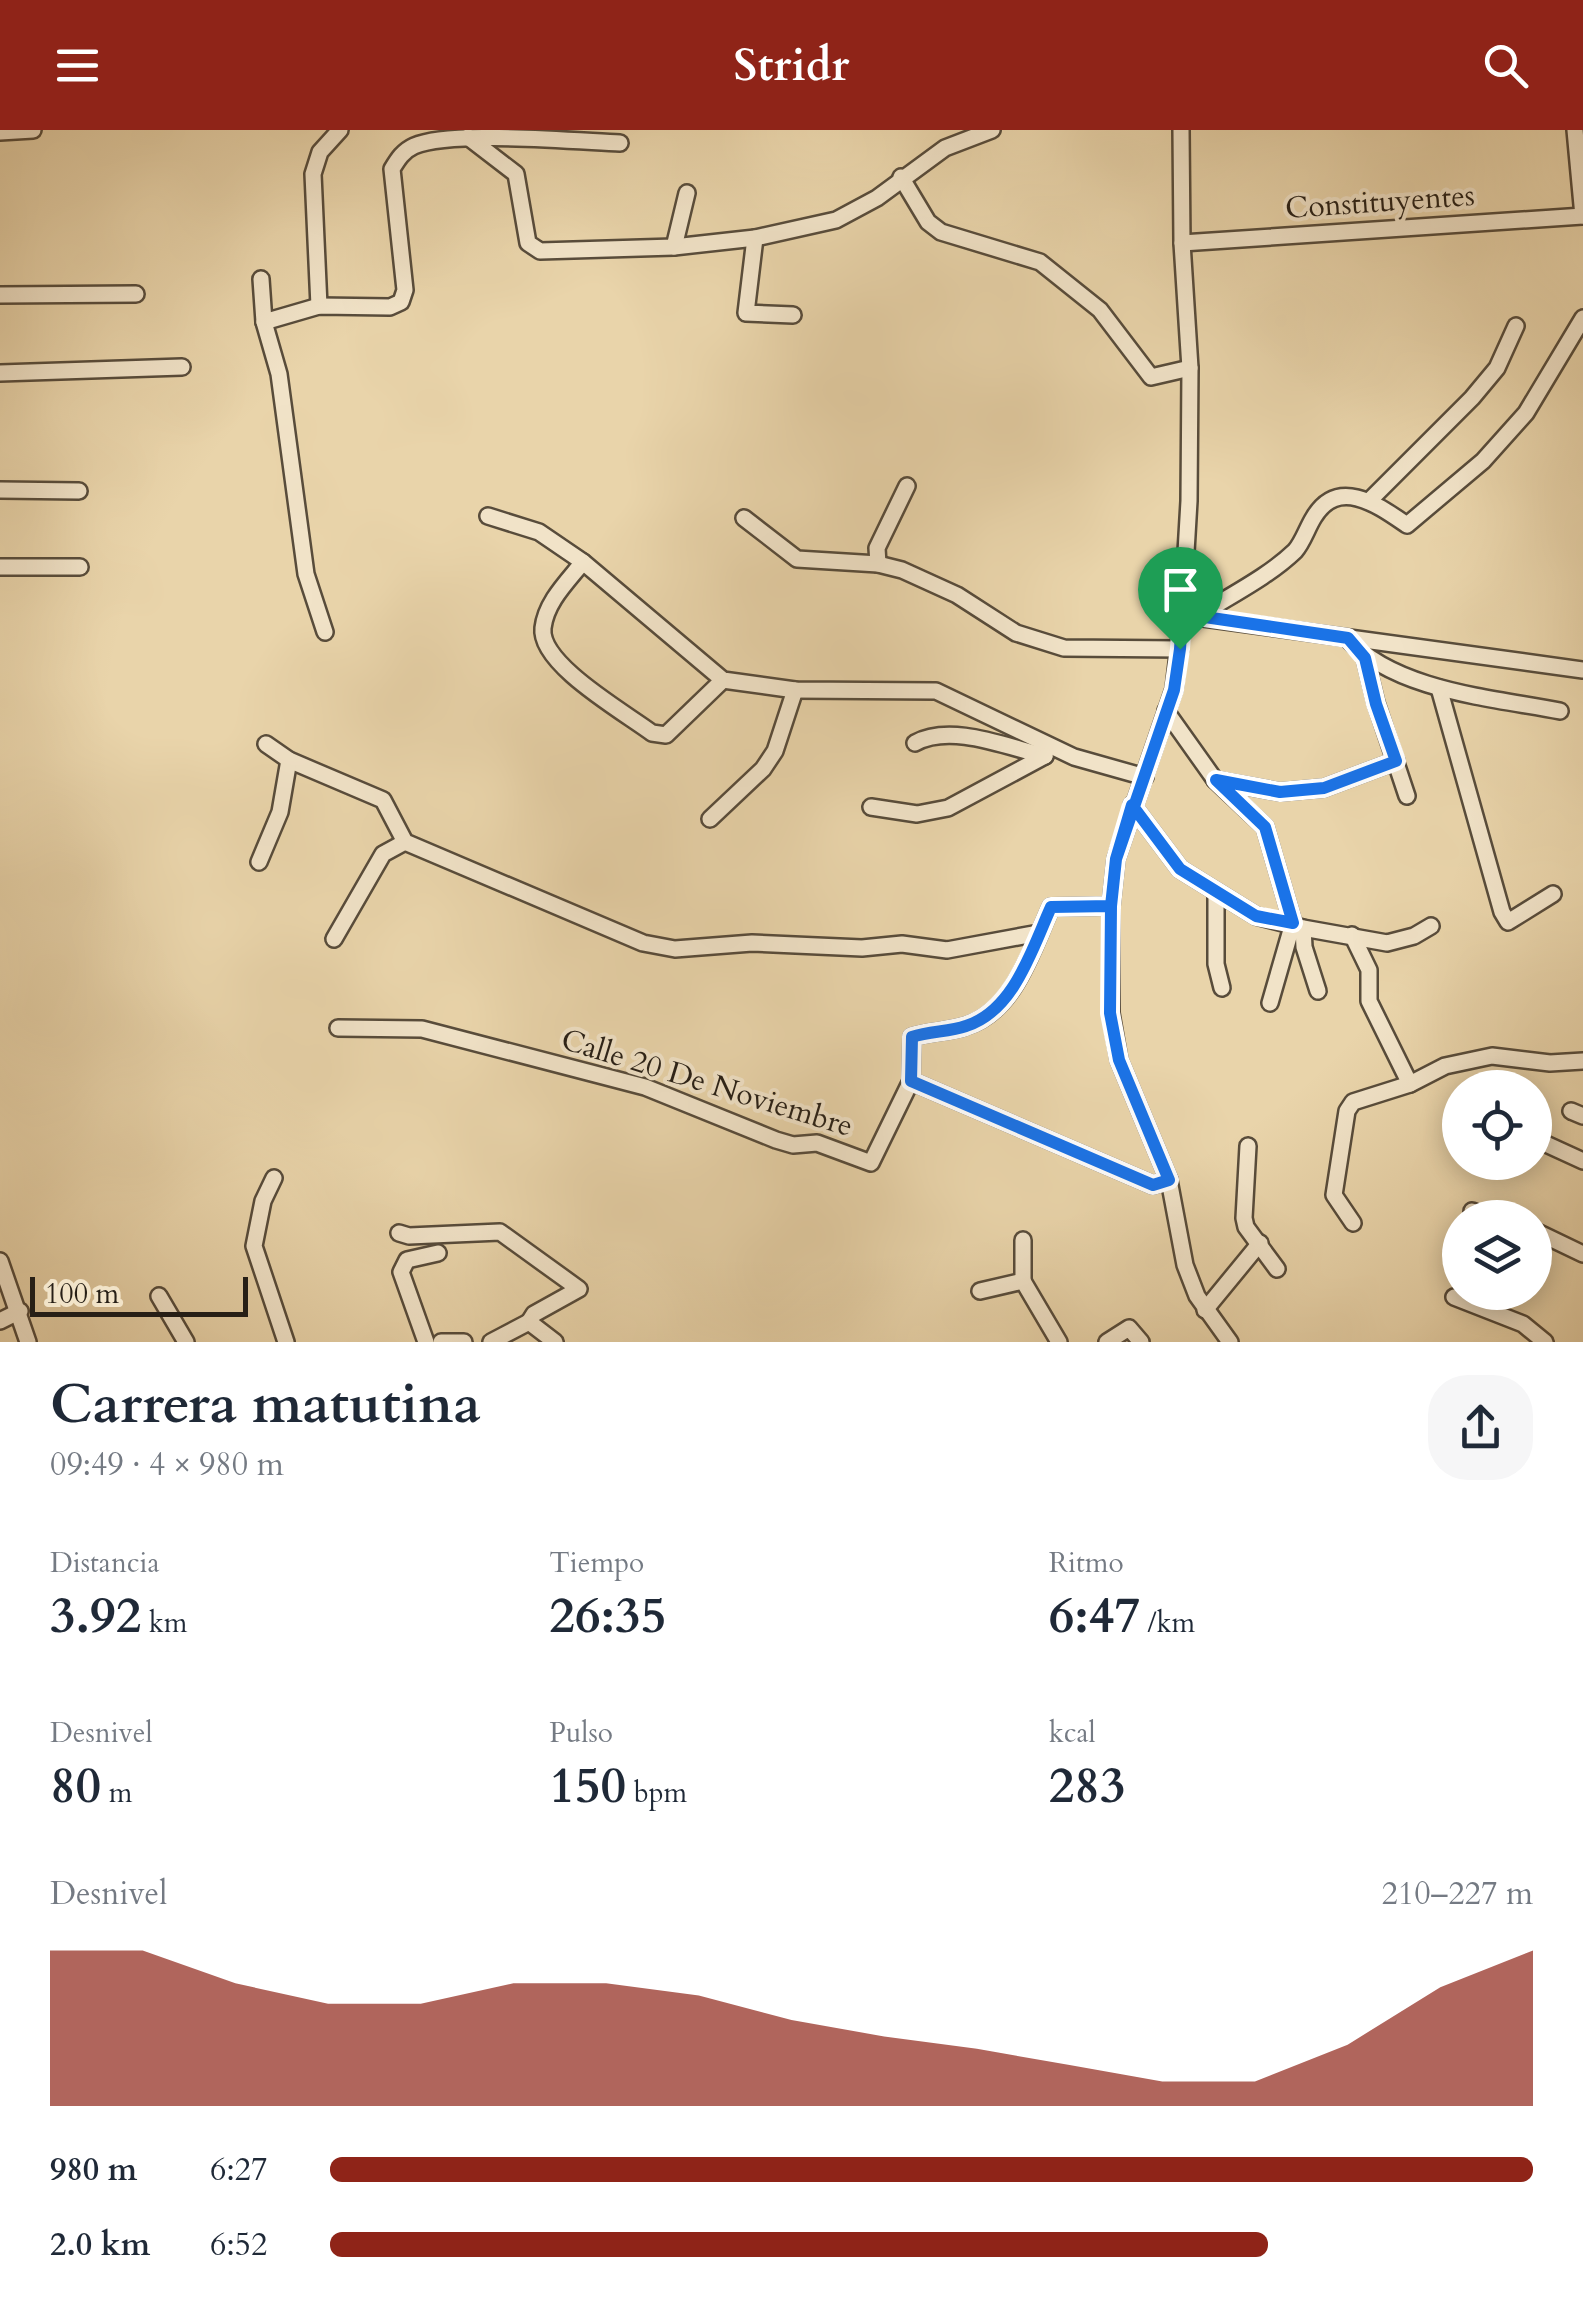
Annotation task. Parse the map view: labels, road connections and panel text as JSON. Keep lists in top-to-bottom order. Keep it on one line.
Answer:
{"streets":{"street":["Constituyentes","Calle 20 De Noviembre"]},"scale_bar":"100 m","page":{"header":"Stridr","scale":"100 m","heading":["Carrera matutina","09:49 · 4 × 980 m"],"stats":[["Distancia","3.92 km"],["Tiempo","26:35"],["Ritmo","6:47 /km"],["Desnivel","80 m"],["Pulso","150 bpm"],["kcal","283"]],"chart":["Desnivel","210–227 m"],"list":[{"name":"980 m","note":"6:27"},{"name":"2.0 km","note":"6:52"}]}}
